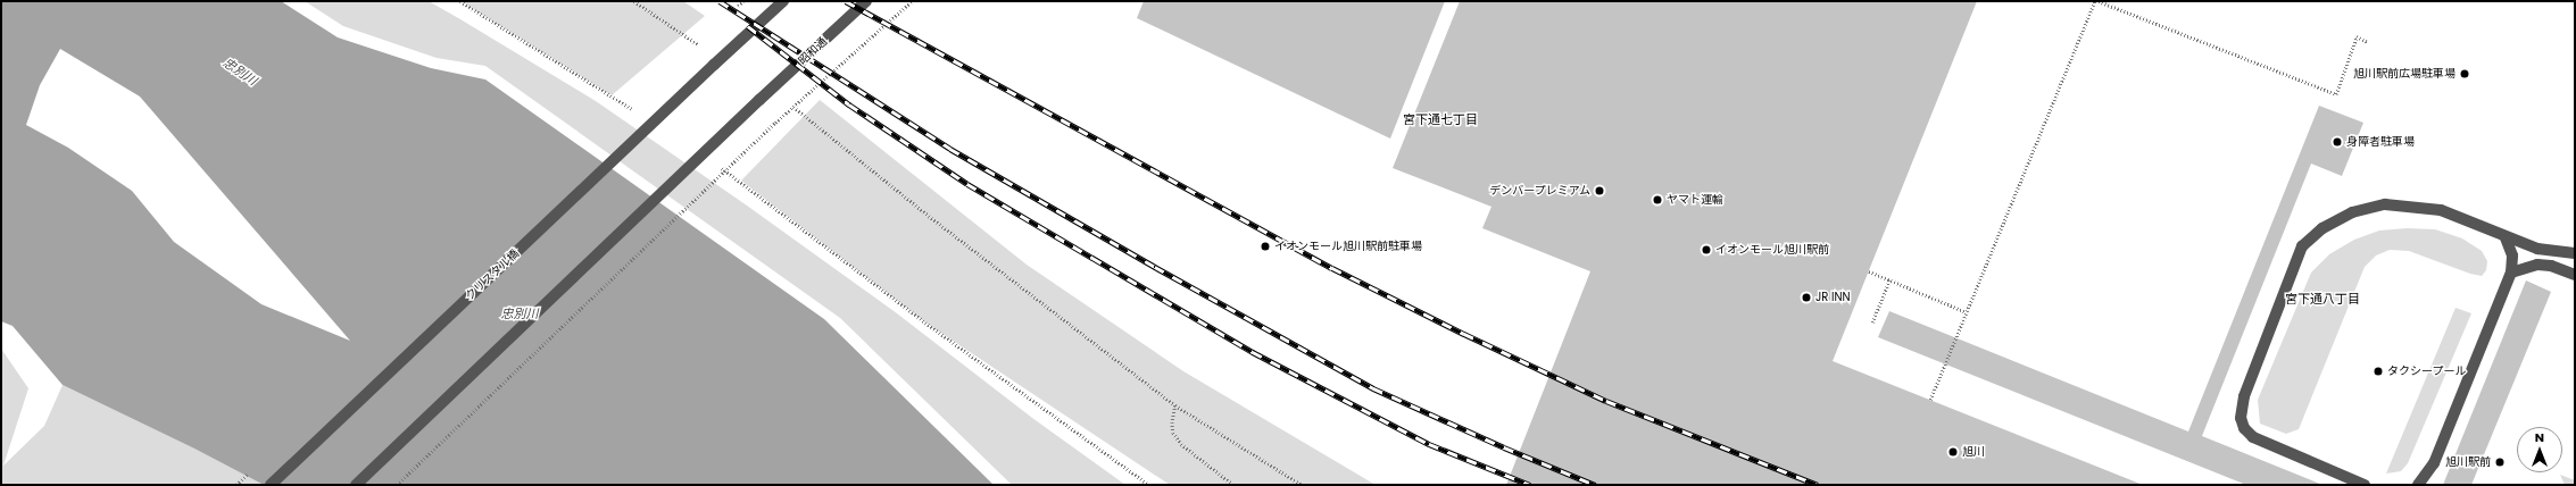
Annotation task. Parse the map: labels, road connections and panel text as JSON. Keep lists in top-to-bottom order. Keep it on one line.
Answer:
{"streets":{"street":["昭和通","クリスタル橋"]},"districts":["宮下通七丁目","宮下通八丁目"],"water":["忠別川"],"places":["旭川駅前広場駐車場","身障者駐車場","デンバープレミアム","ヤマト運輸","イオンモール旭川駅前駐車場","イオンモール旭川駅前","JR INN","タクシープール","旭川","旭川駅前"],"north":"top"}
